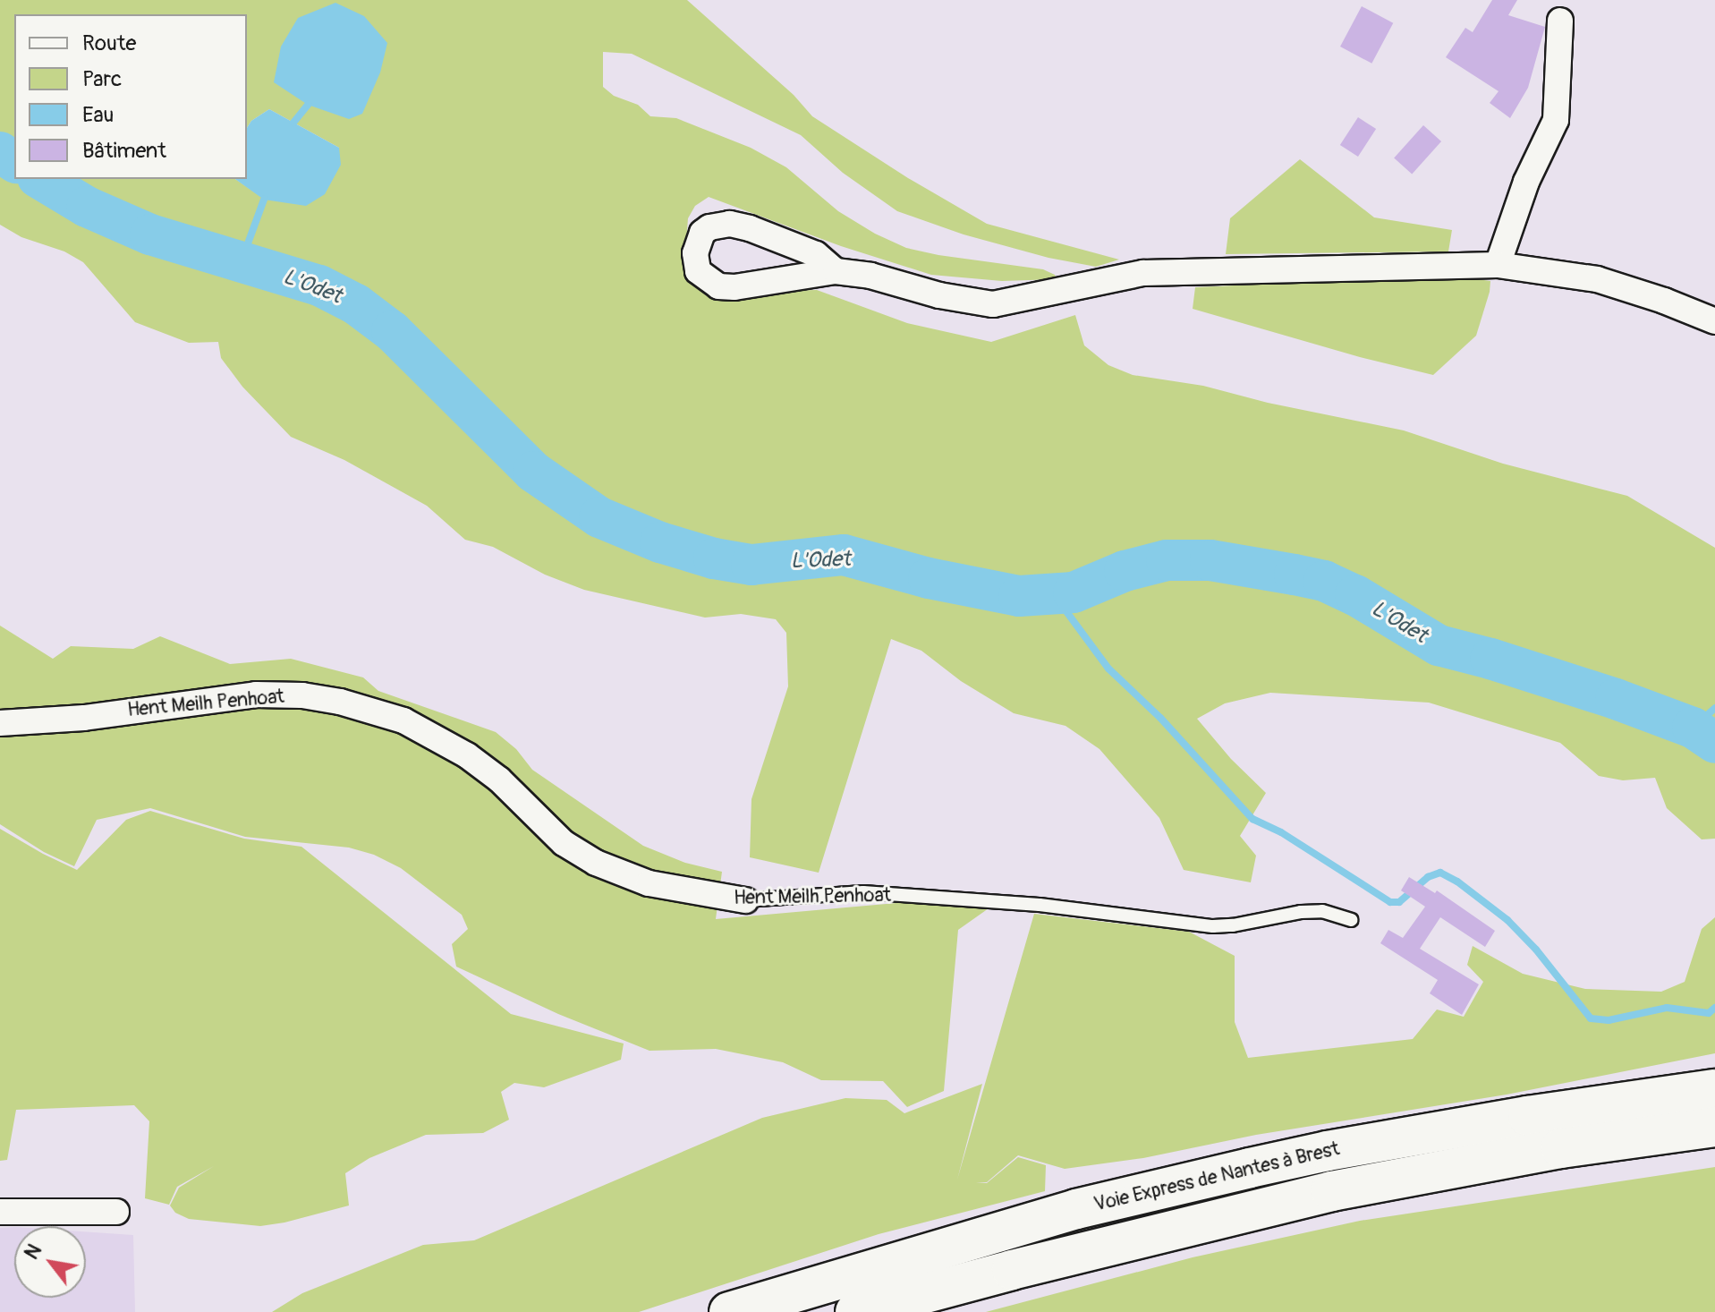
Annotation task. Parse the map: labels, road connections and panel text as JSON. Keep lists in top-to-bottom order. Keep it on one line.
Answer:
{"streets":{"highway":["Voie Express de Nantes à Brest"],"street":["Hent Meilh Penhoat"]},"water":["L'Odet"],"legend":["Route","Parc","Eau","Bâtiment"],"north":"top left"}
